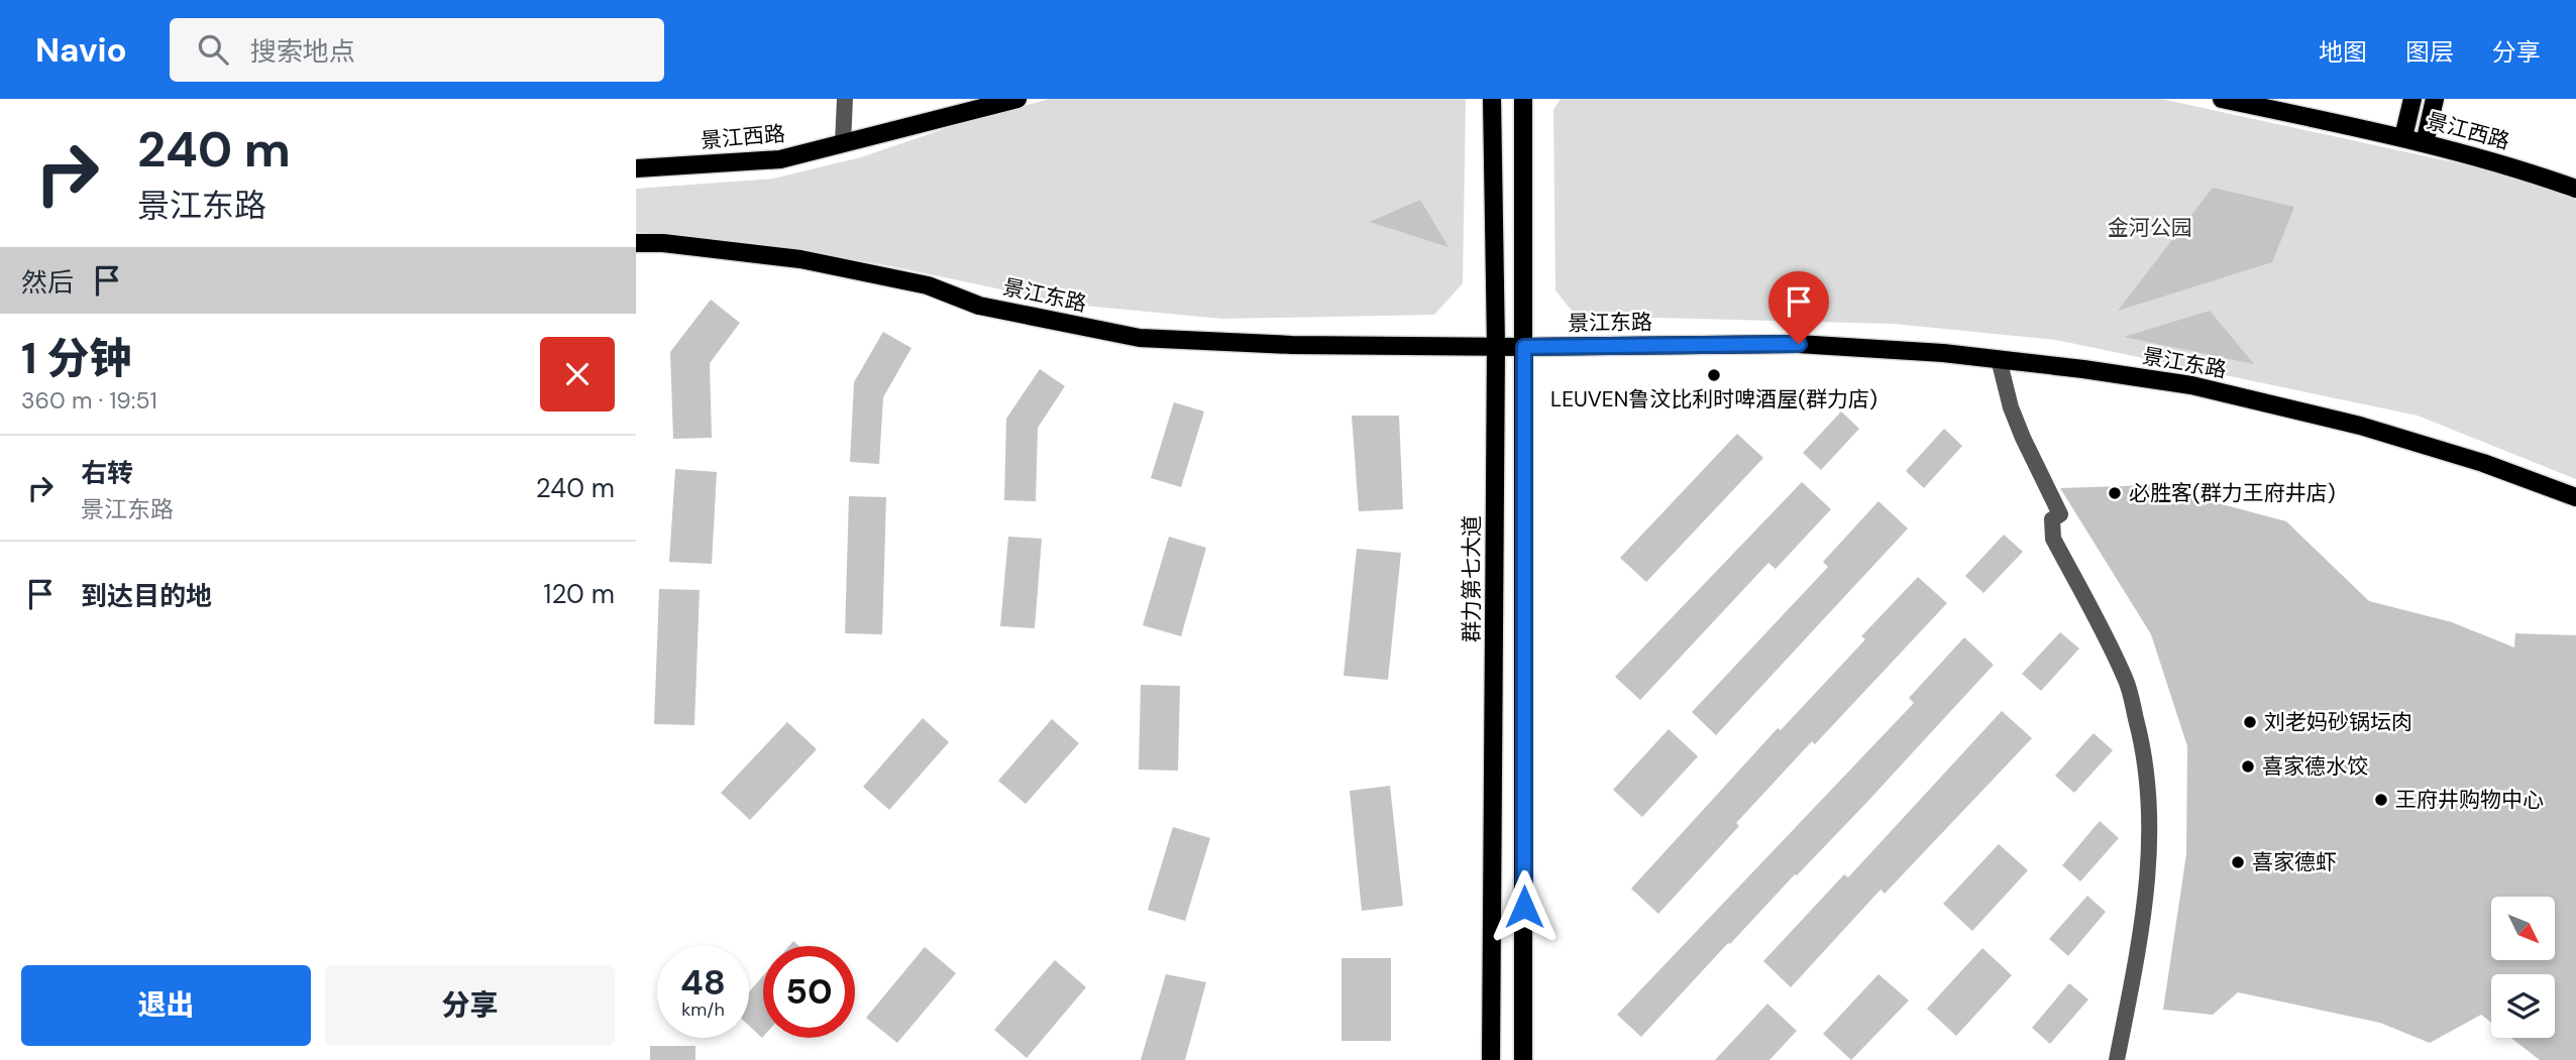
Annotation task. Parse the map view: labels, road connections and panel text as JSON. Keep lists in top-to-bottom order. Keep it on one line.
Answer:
{"streets":{"main road":["景江西路","景江东路","群力第七大道"]},"crossings":[["景江东路","群力第七大道"]],"parks":["金河公园"],"places":["LEUVEN鲁汶比利时啤酒屋(群力店)","必胜客(群力王府井店)","刘老妈砂锅坛肉","喜家德水饺","王府井购物中心","喜家德虾"],"north":"bottom right","page":{"header":"Navio","search":"搜索地点","nav":["地图","图层","分享"],"turn":["240 m","景江东路"],"then":"然后","heading":["1 分钟","360 m · 19:51"],"list":[{"name":"右转","note":"景江东路","value":"240 m"},{"name":"到达目的地","value":"120 m"}],"speed":"48 km/h","limit":"50","buttons":["退出","分享"]}}
